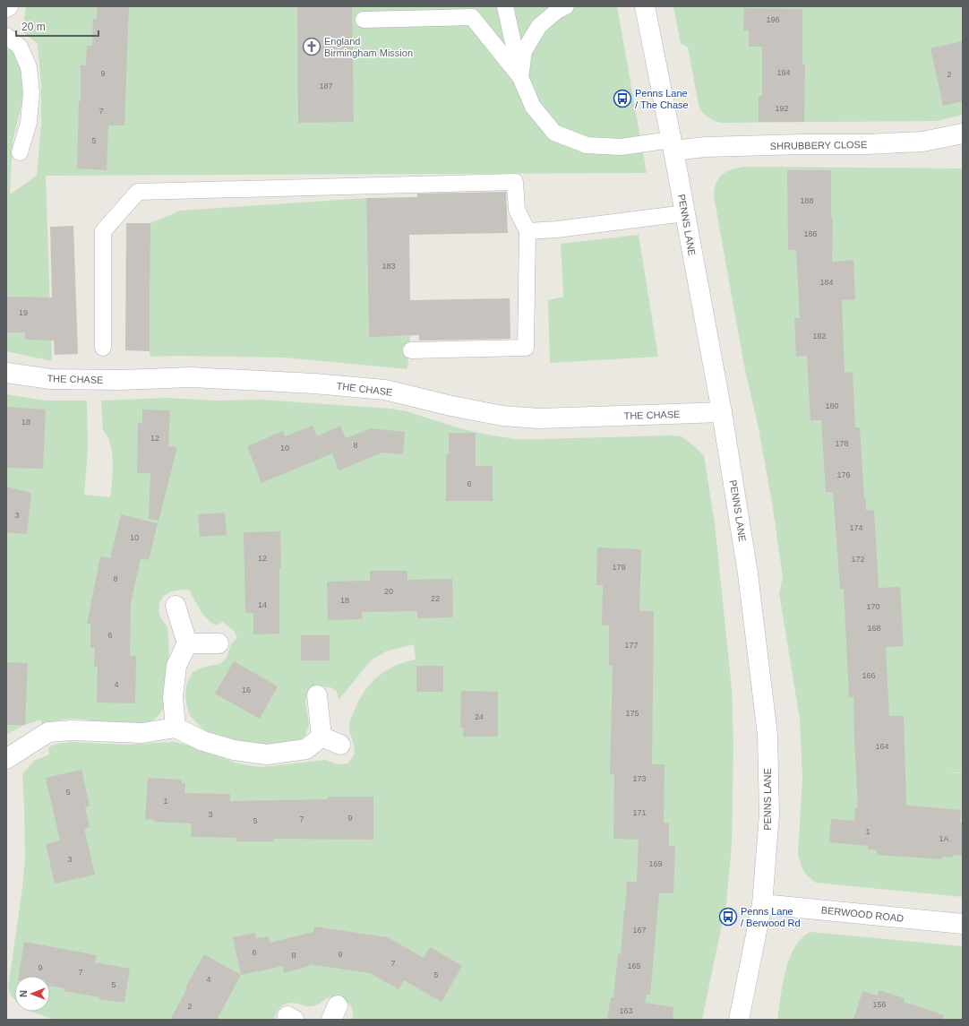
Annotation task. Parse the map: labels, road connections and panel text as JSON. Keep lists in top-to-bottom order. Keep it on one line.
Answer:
{"streets":{"street":["SHRUBBERY CLOSE","PENNS LANE","THE CHASE","BERWOOD ROAD"]},"crossings":[["SHRUBBERY CLOSE","PENNS LANE"],["PENNS LANE","THE CHASE"],["PENNS LANE","BERWOOD ROAD"]],"places":{"church":["England Birmingham Mission"],"bus stop":["Penns Lane / The Chase","Penns Lane / Berwood Rd"]},"house_numbers":["196","194","9","2","187","192","7","5","188","186","183","184","19","182","180","18","12","178","8","10","176","6","3","174","10","12","172","179","8","20","22","18","14","170","168","6","177","166","4","16","175","24","164","173","5","1","171","3","9","7","5","1","1A","3","169","167","6","9","8","7","165","9","7","5","4","5","156","2","163"],"scale_bar":"20 m","north":"left"}
